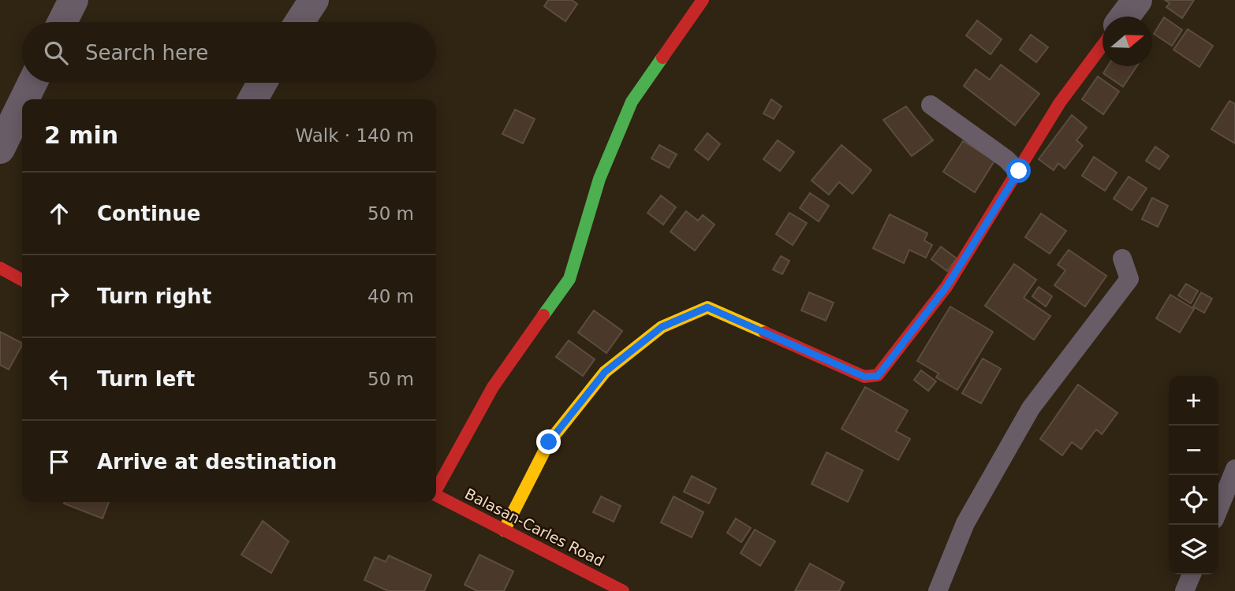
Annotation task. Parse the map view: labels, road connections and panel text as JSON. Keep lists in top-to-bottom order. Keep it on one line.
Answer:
{"streets":{"street":["Balasan-Carles Road"]},"north":"right","page":{"search":"Search here","heading":["2 min","Walk · 140 m"],"list":[["Continue","50 m"],["Turn right","40 m"],["Turn left","50 m"],"Arrive at destination"],"map_buttons":["+","−"]}}
